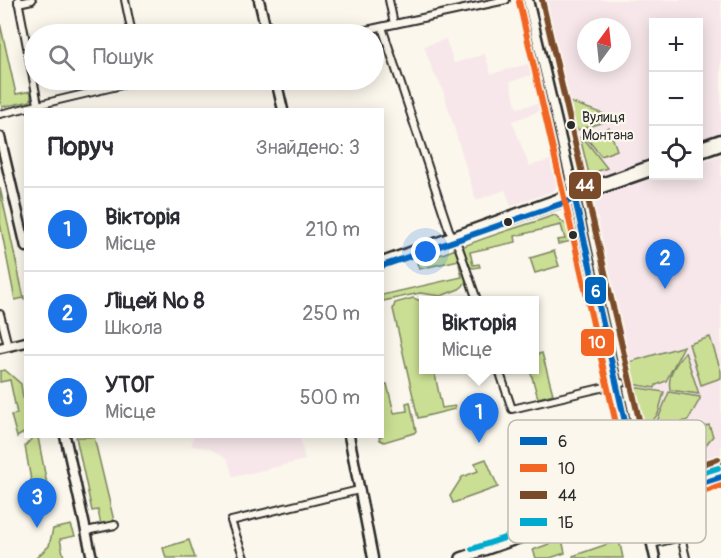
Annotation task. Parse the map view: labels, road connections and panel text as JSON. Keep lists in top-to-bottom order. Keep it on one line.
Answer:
{"places":["Вулиця Монтана"],"lines":["transit line 44","transit line 10","transit line 6","transit line 1Б"],"legend":["6","10","44","1Б"],"north":"top","page":{"map_buttons":["+","−"],"search":"Пошук","heading":["Поруч","Знайдено: 3"],"list":[{"mark":"1","name":"Вікторія","note":"Місце","value":"210 m"},{"mark":"2","name":"Ліцей № 8","note":"Школа","value":"250 m"},{"mark":"3","name":"УТОГ","note":"Місце","value":"500 m"}],"pins":["2","1","3"],"popup":["Вікторія","Місце"]}}
